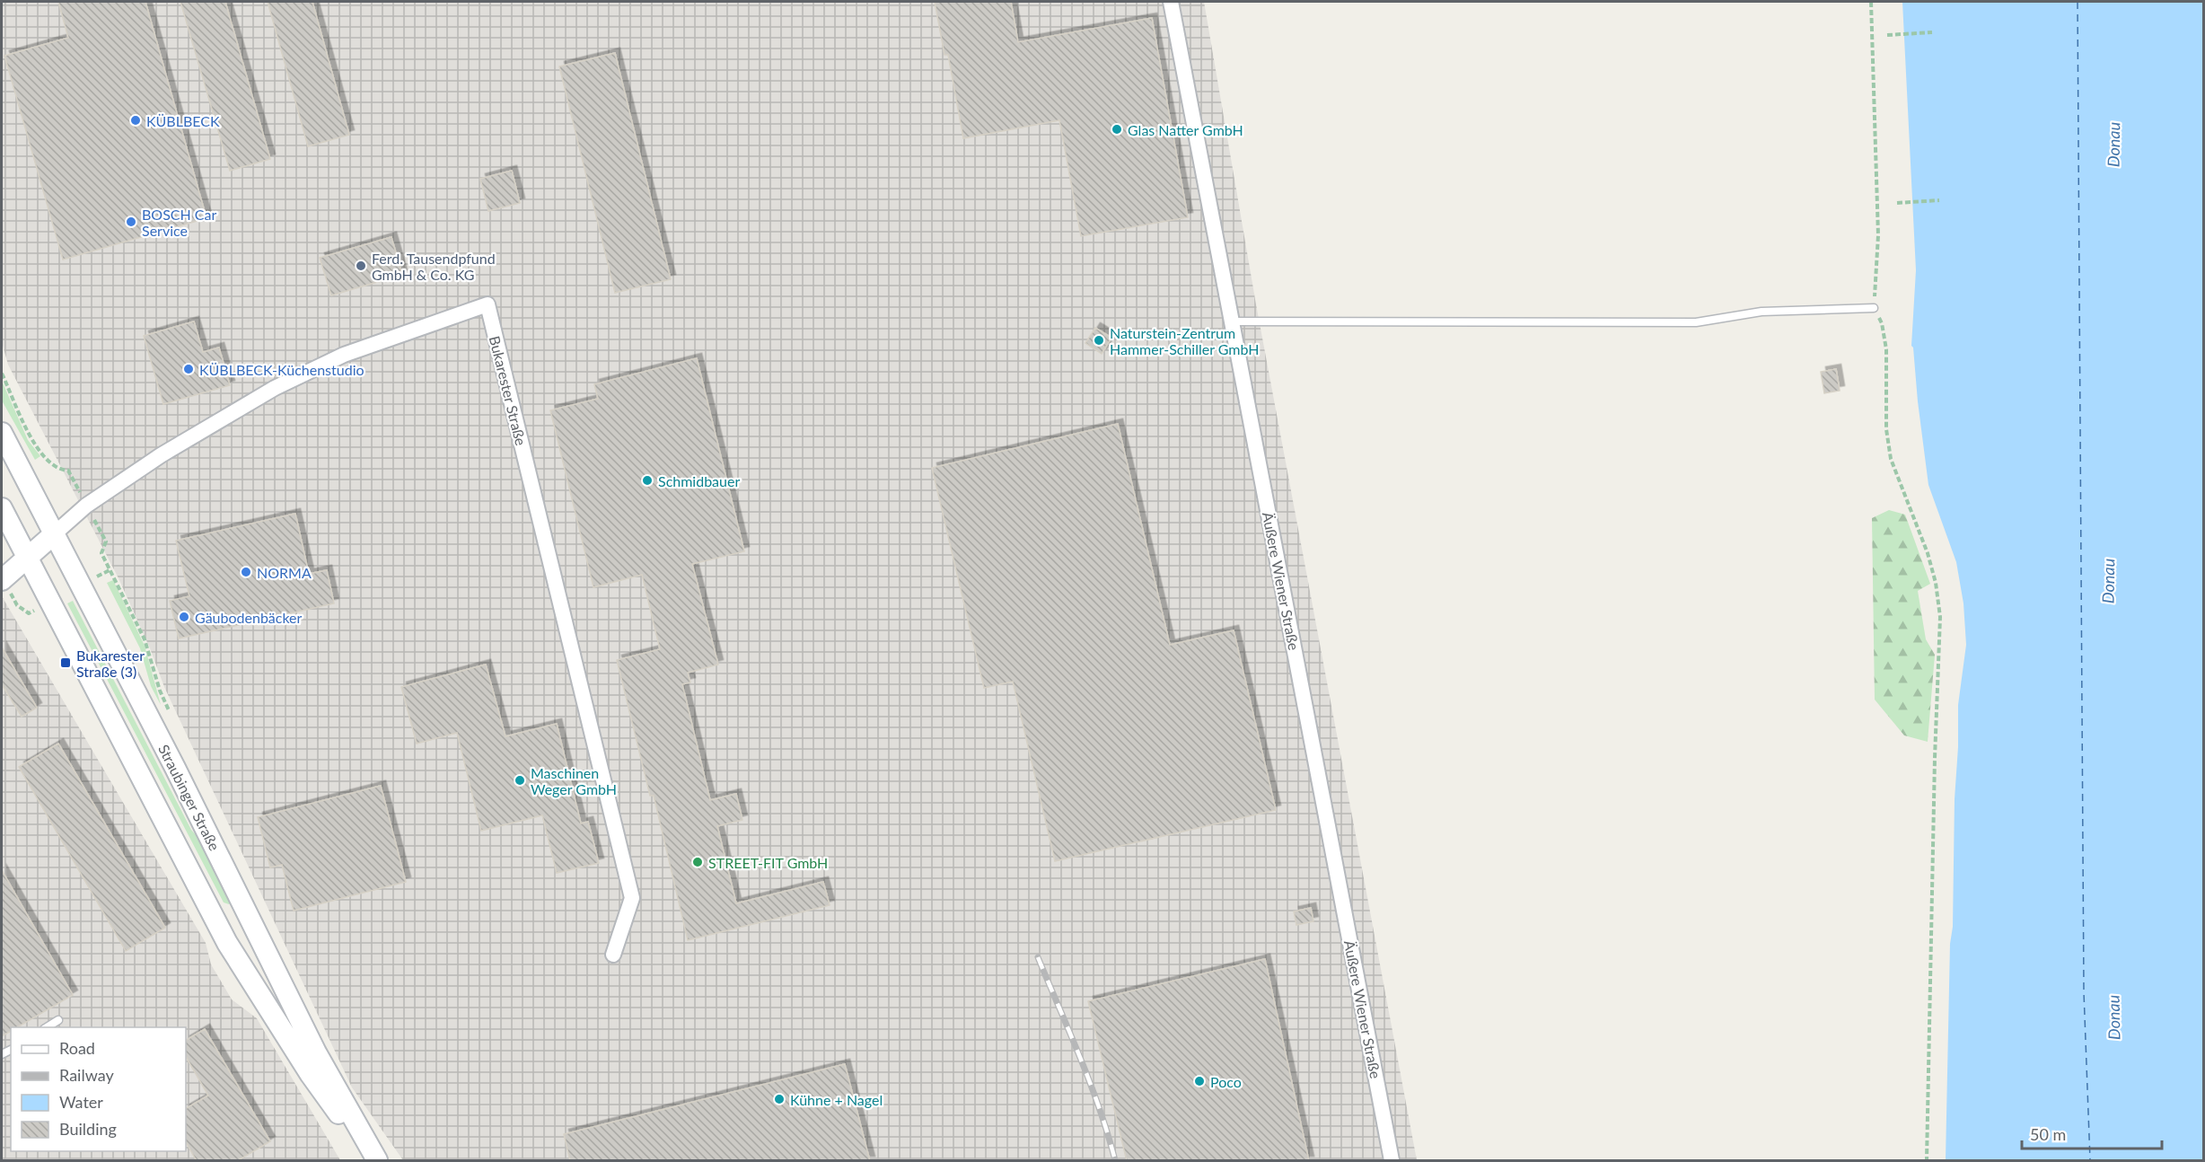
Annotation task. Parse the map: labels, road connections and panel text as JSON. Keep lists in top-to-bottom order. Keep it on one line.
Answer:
{"streets":{"main road":["Straubinger Straße"],"street":["Bukarester Straße","Äußere Wiener Straße"]},"crossings":[["Bukarester Straße","Straubinger Straße"]],"water":["Donau"],"places":{"other":["KÜBLBECK","Glas Natter GmbH","BOSCH Car Service","Ferd. Tausendpfund GmbH & Co. KG","Naturstein-Zentrum Hammer-Schiller GmbH","KÜBLBECK-Küchenstudio","Schmidbauer","NORMA","Gäubodenbäcker","Maschinen Weger GmbH","STREET-FIT GmbH","Poco","Kühne + Nagel"],"transit":["Bukarester Straße (3)"]},"legend":["Road","Railway","Water","Building"],"scale_bar":"50 m"}
